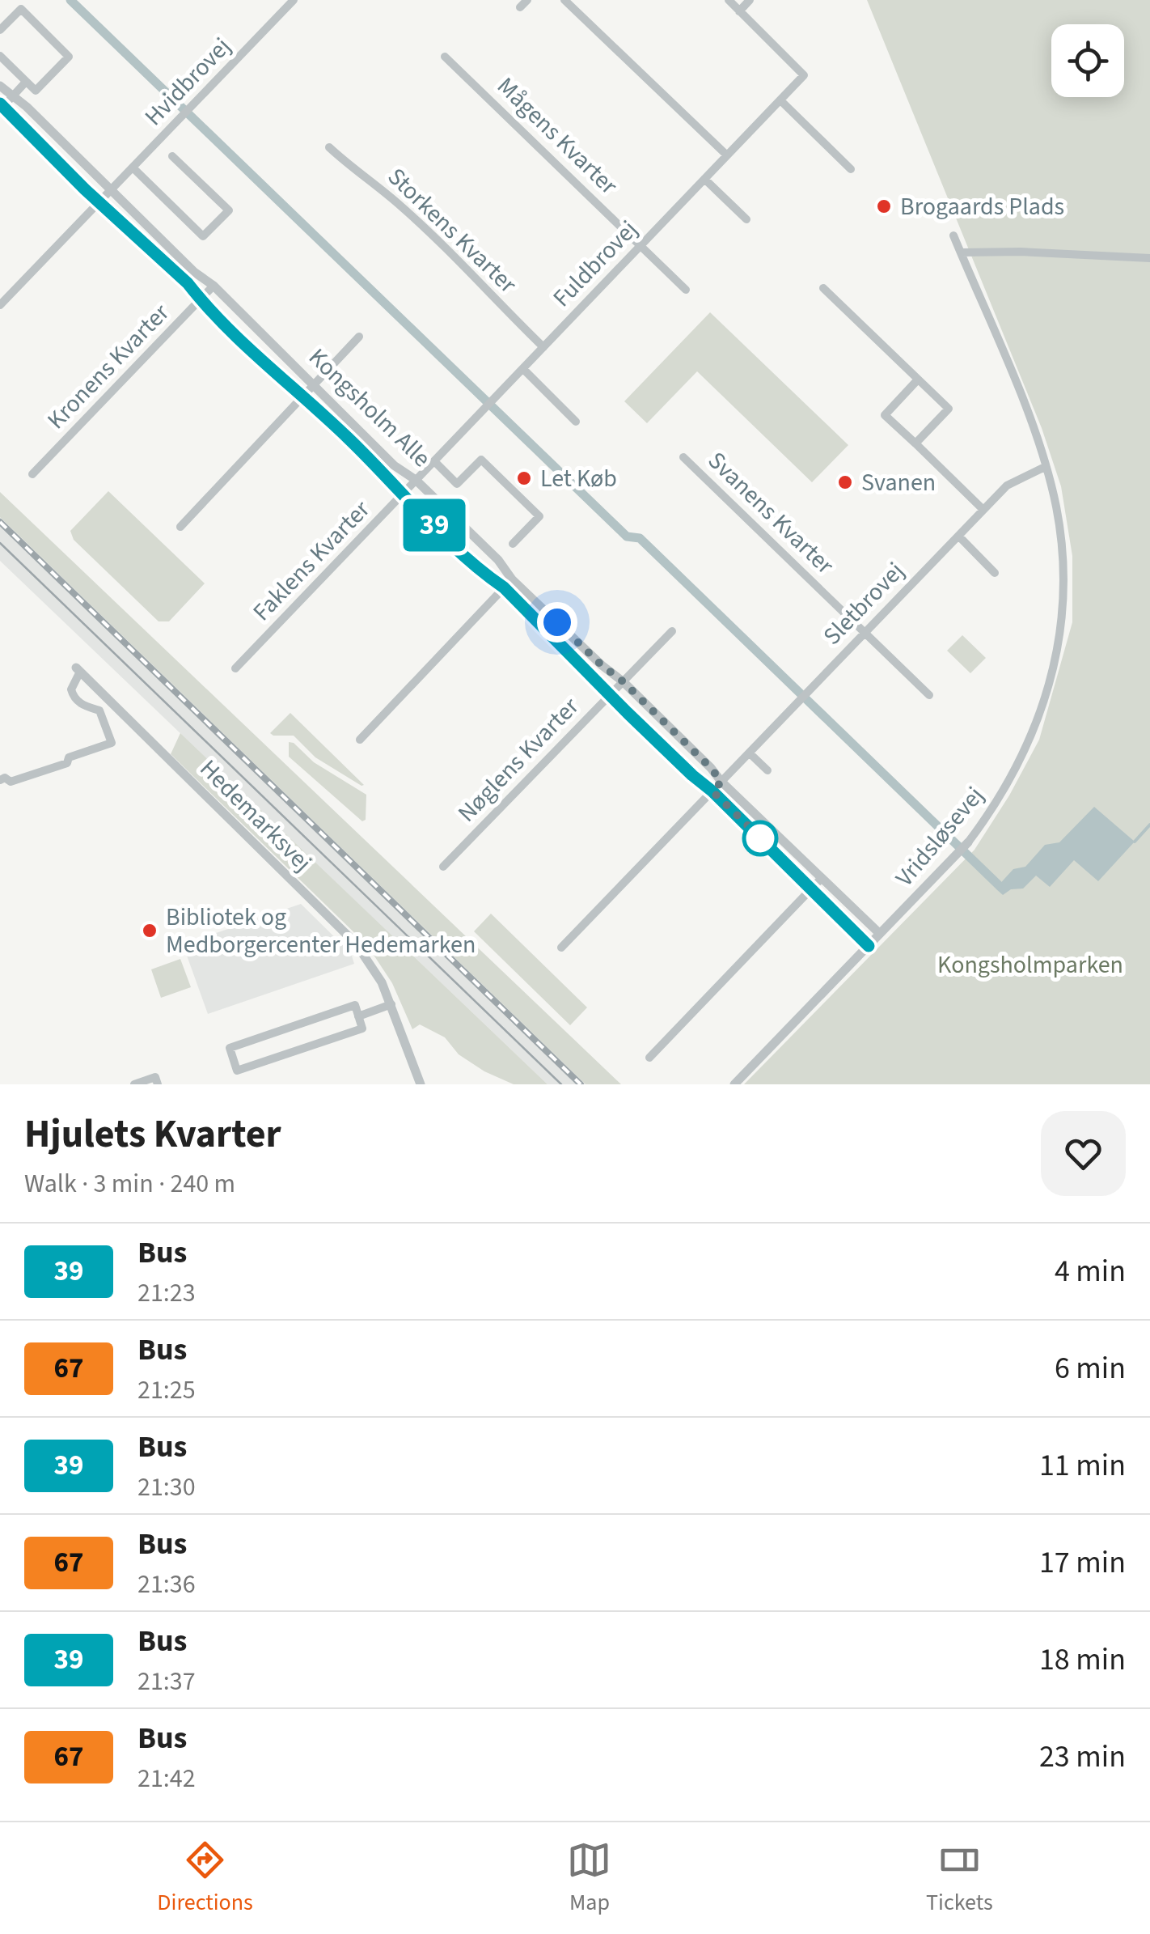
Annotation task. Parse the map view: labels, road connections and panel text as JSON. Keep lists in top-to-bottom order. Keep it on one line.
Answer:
{"streets":{"street":["Hvidbrovej","Mågens Kvarter","Storkens Kvarter","Fuldbrovej","Kronens Kvarter","Kongsholm Alle","Svanens Kvarter","Faklens Kvarter","Sletbrovej","Nøglens Kvarter","Hedemarksvej","Vridsløsevej"]},"crossings":[["Hvidbrovej","Kongsholm Alle"],["Mågens Kvarter","Fuldbrovej"],["Storkens Kvarter","Fuldbrovej"],["Fuldbrovej","Kongsholm Alle"],["Fuldbrovej","Faklens Kvarter"],["Kronens Kvarter","Kongsholm Alle"],["Kongsholm Alle","Faklens Kvarter"],["Kongsholm Alle","Sletbrovej"],["Kongsholm Alle","Nøglens Kvarter"],["Kongsholm Alle","Vridsløsevej"],["Svanens Kvarter","Sletbrovej"],["Sletbrovej","Vridsløsevej"]],"parks":["Kongsholmparken"],"places":["Brogaards Plads","Let Køb","Svanen","Bibliotek og Medborgercenter Hedemarken"],"lines":["bus line 39"],"page":{"on_map":"39","heading":["Hjulets Kvarter","Walk · 3 min · 240 m"],"list":[{"mark":"39","name":"Bus","note":"21:23","value":"4 min"},{"mark":"67","name":"Bus","note":"21:25","value":"6 min"},{"mark":"39","name":"Bus","note":"21:30","value":"11 min"},{"mark":"67","name":"Bus","note":"21:36","value":"17 min"},{"mark":"39","name":"Bus","note":"21:37","value":"18 min"},{"mark":"67","name":"Bus","note":"21:42","value":"23 min"}],"tabs":["Directions","Map","Tickets"]}}
